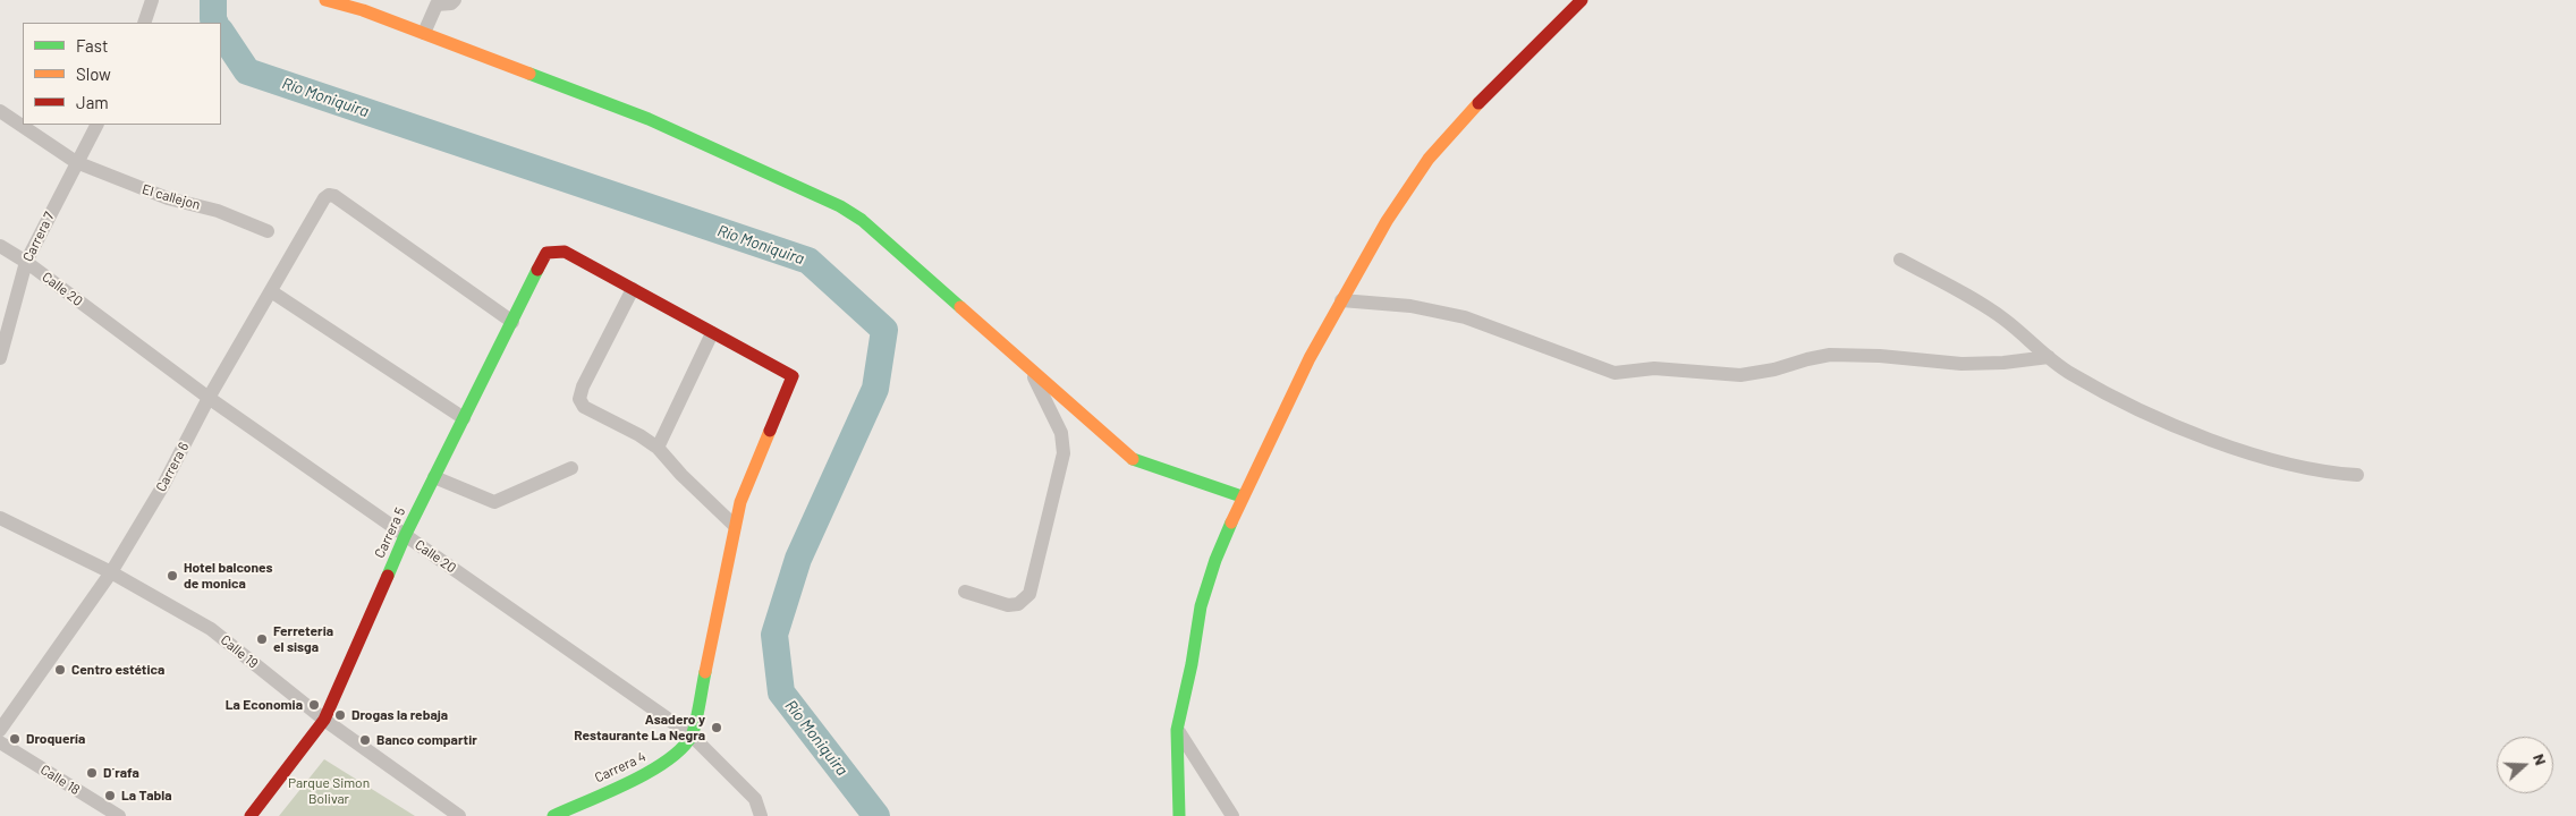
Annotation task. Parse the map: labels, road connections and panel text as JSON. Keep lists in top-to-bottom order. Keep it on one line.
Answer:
{"streets":{"street":["El callejon","Carrera 7","Calle 20","Carrera 6","Carrera 5","Calle 19","Carrera 4","Calle 18"]},"crossings":[["El callejon","Carrera 7"],["Carrera 7","Calle 20"],["Calle 20","Carrera 6"],["Calle 20","Carrera 5"],["Calle 20","Carrera 4"],["Carrera 6","Carrera 5"],["Carrera 6","Calle 19"],["Carrera 5","Calle 19"]],"water":["Río Moniquira"],"parks":["Parque Simon Bolivar"],"places":["Hotel balcones de monica","Ferreteria el sisga","Centro estética","La Economia","Drogas la rebaja","Asadero y Restaurante La Negra","Droquería","Banco compartir","D´rafa","La Tabla"],"legend":["Fast","Slow","Jam"],"north":"right"}
